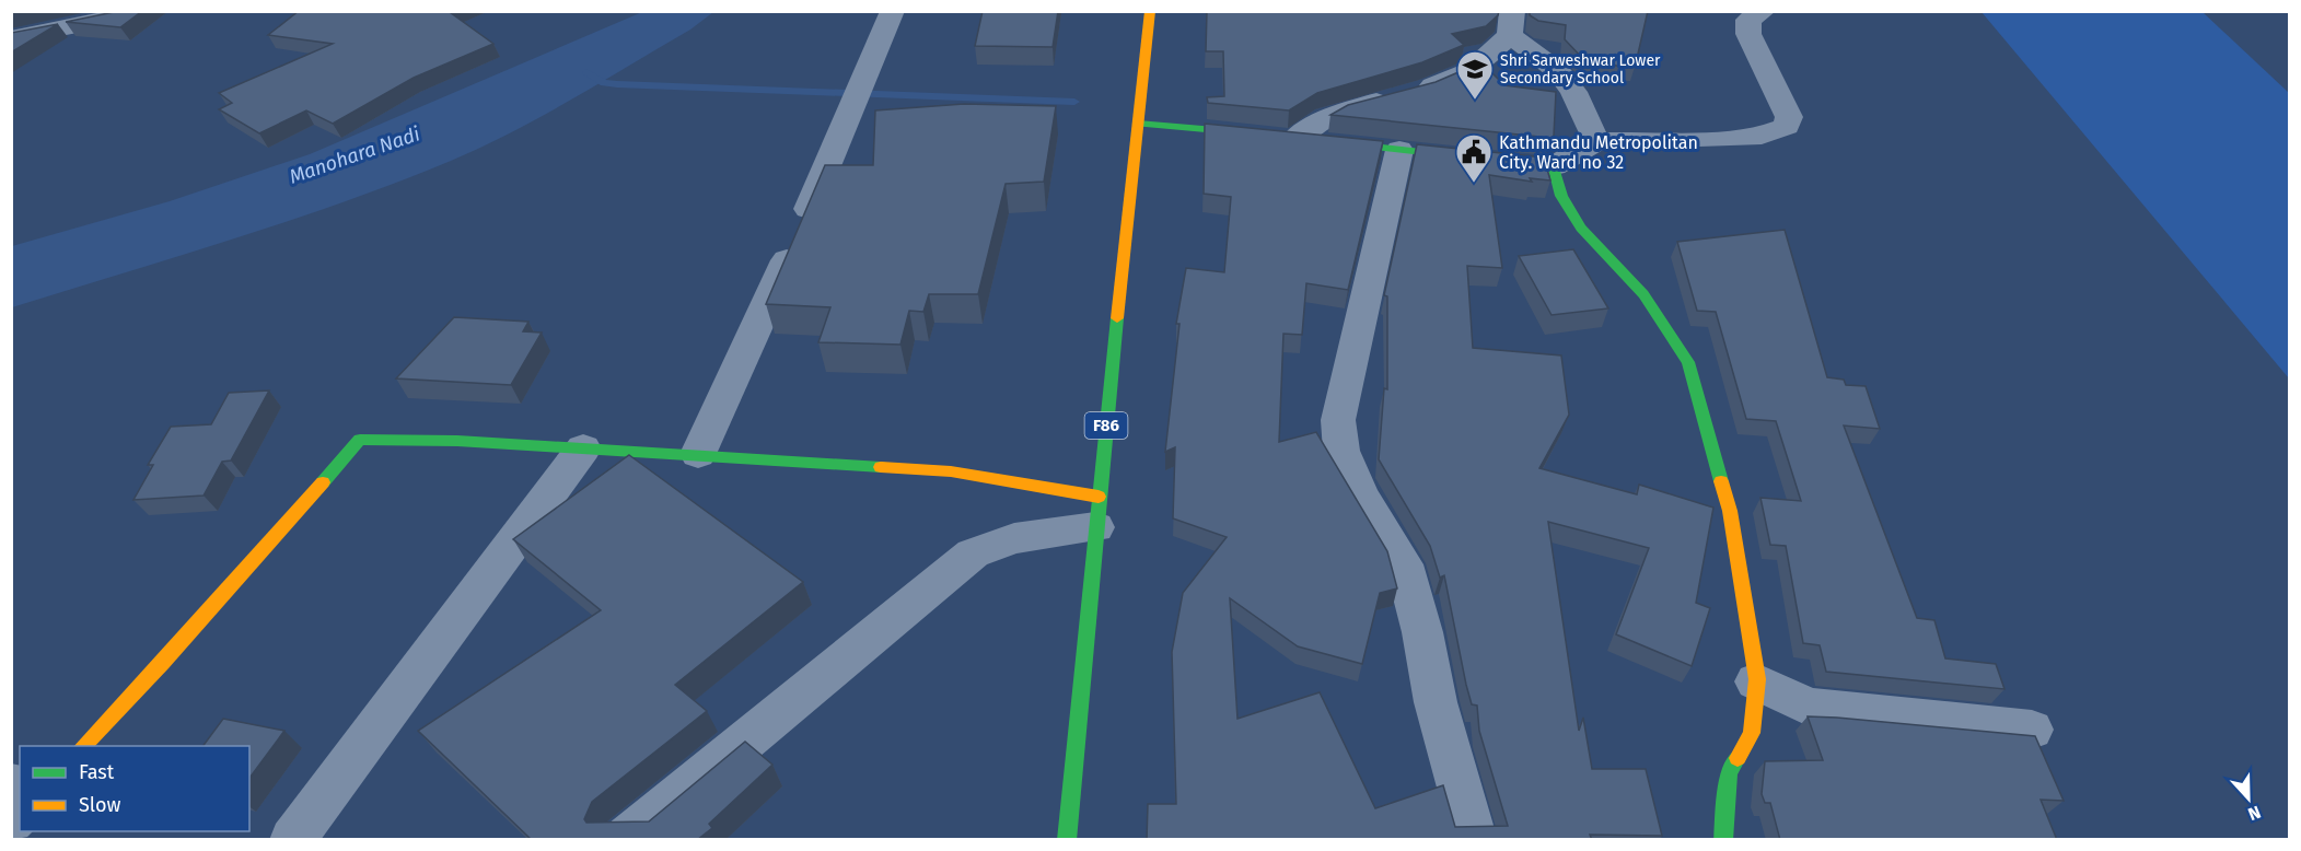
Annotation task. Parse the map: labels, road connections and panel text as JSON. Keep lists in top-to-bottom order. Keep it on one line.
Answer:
{"streets":{"street":["F86"]},"water":["Manohara Nadi"],"places":{"school or university":["Shri Sarweshwar Lower Secondary School"],"public building":["Kathmandu Metropolitan City. Ward no 32"]},"legend":["Fast","Slow"],"north":"bottom"}
